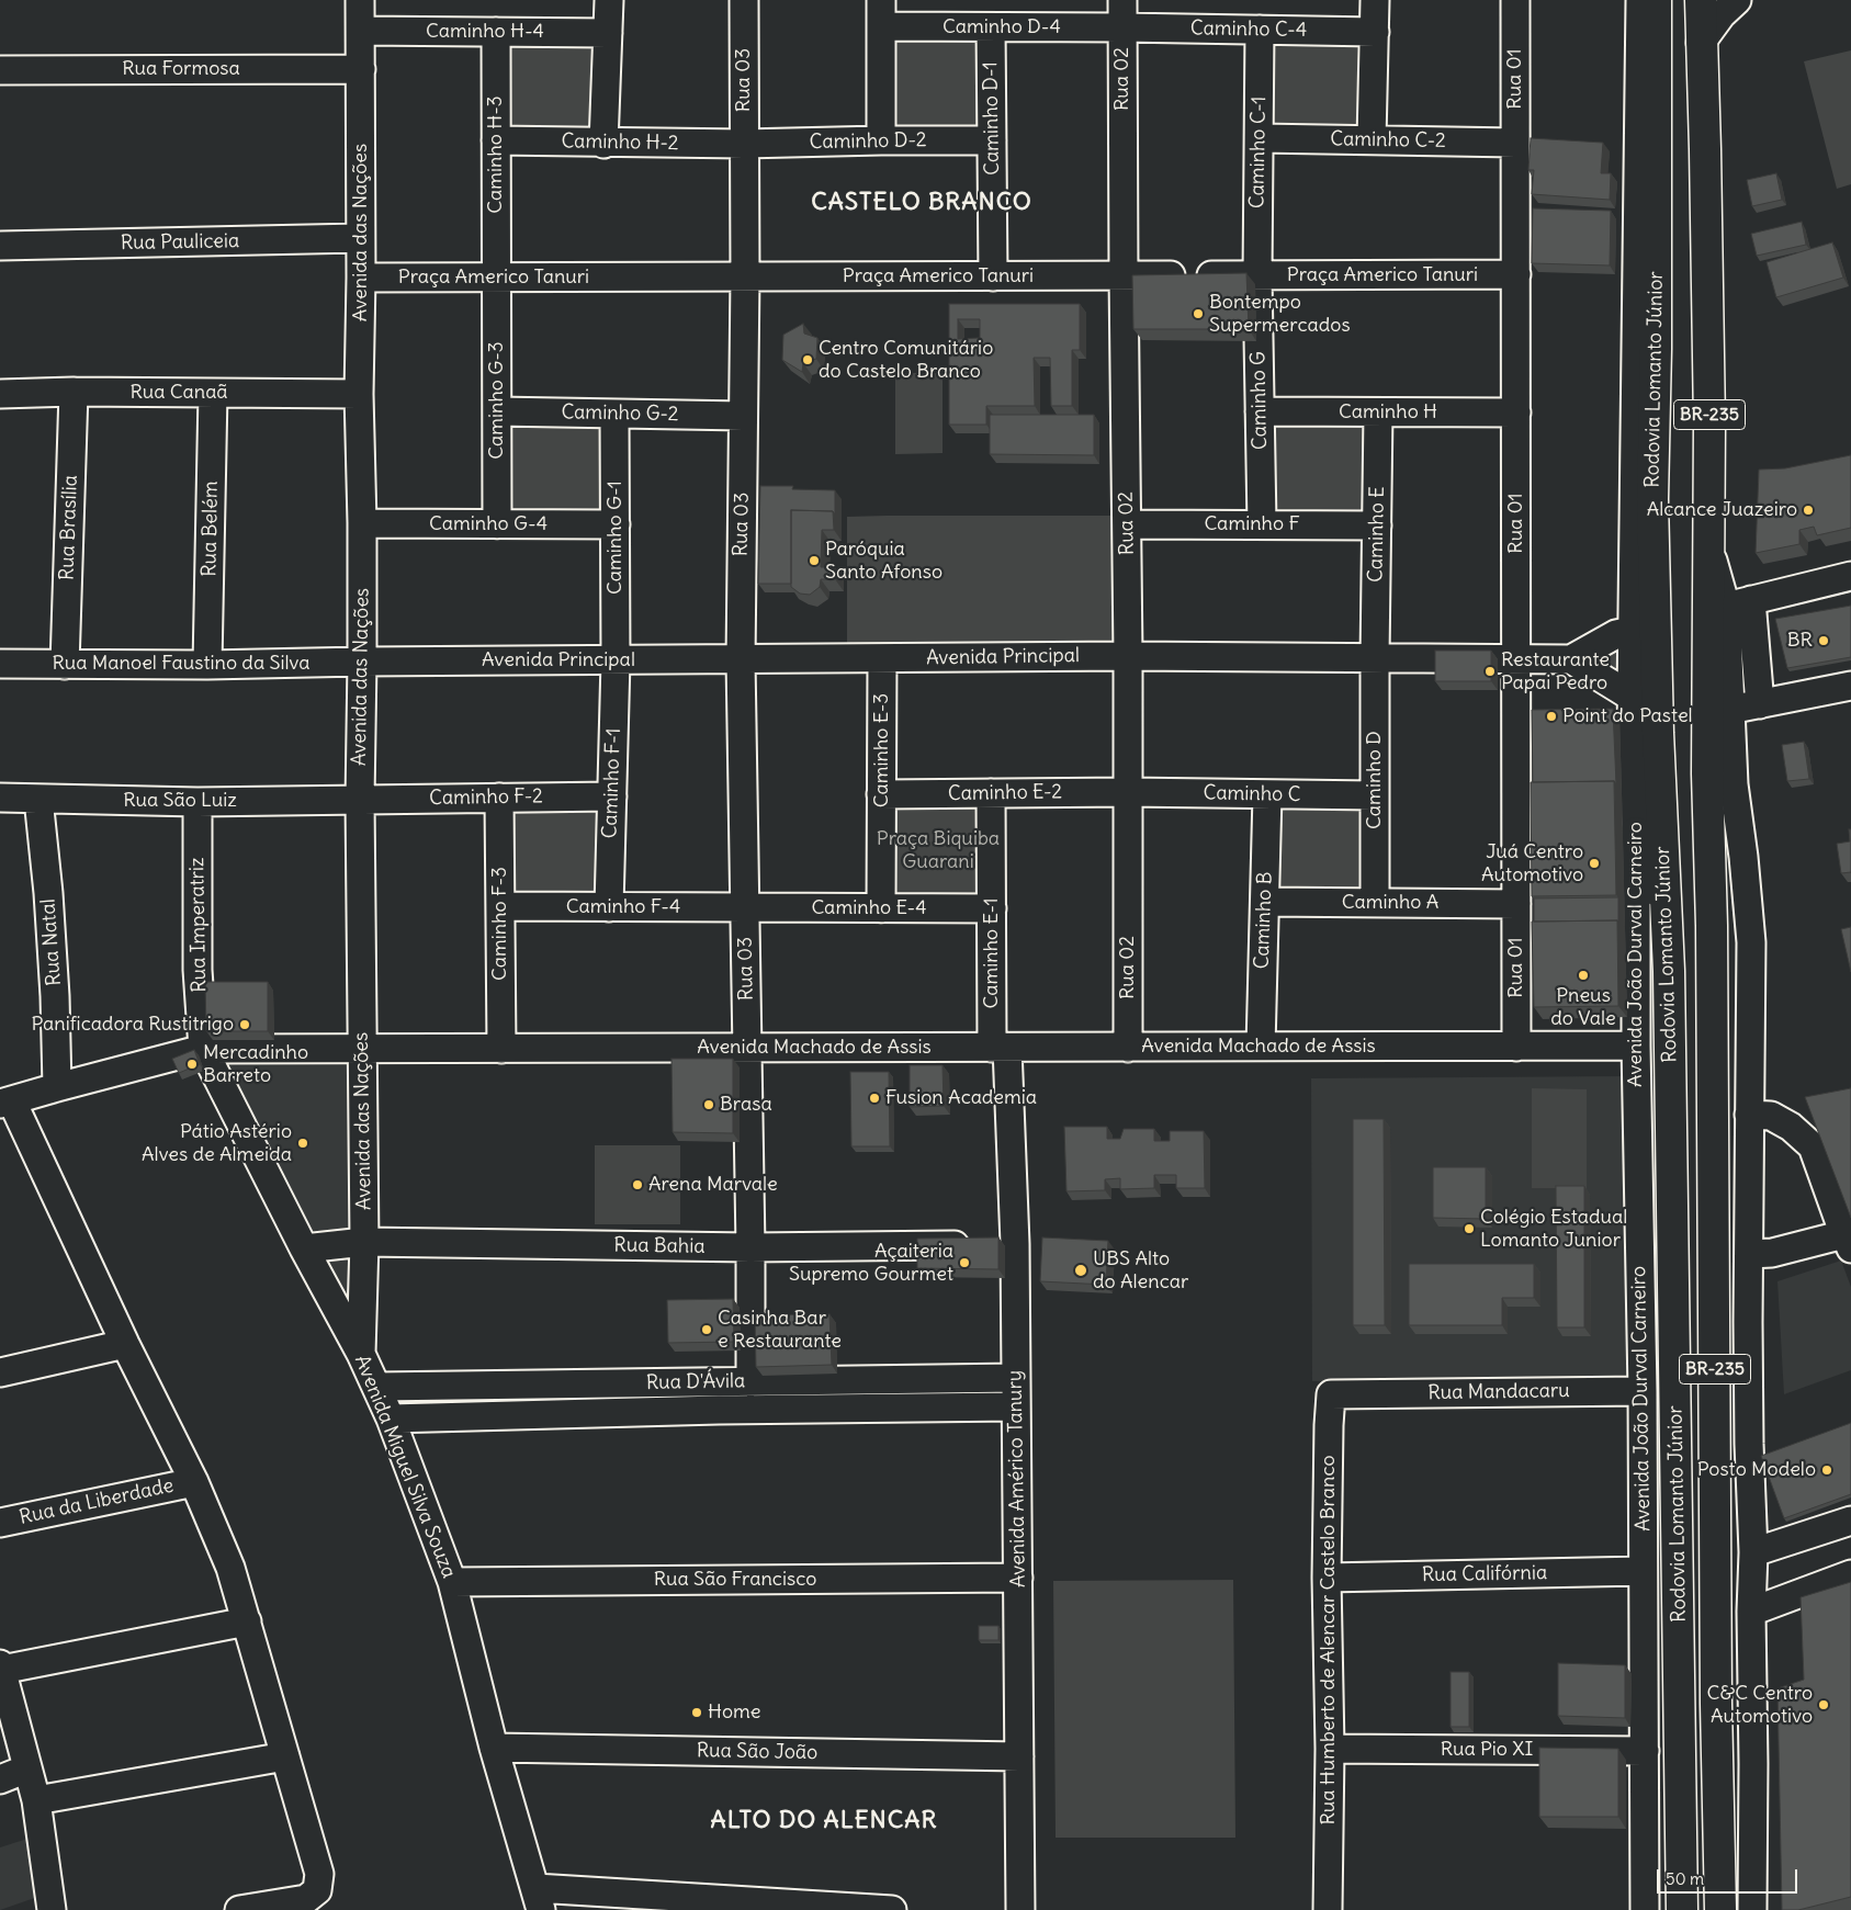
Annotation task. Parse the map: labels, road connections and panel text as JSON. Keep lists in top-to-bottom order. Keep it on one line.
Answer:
{"streets":{"highway":["Rodovia Lomanto Júnior","BR-235"],"street":["Caminho D-4","Caminho C-4","Caminho H-4","Rua Formosa","Rua 02","Rua 01","Rua 03","Caminho D-1","Caminho C-2","Caminho D-2","Caminho H-2","Caminho C-1","Caminho H-3","Avenida das Nações","Rua Pauliceia","Praça Americo Tanuri","Rua Canaã","Caminho G-3","Caminho G","Caminho H","Caminho G-2","Caminho G-4","Caminho F","Rua Brasília","Rua Belém","Caminho E","Caminho G-1","Avenida Principal","Rua Manoel Faustino da Silva","Caminho E-3","Caminho D","Caminho F-1","Caminho E-2","Caminho C","Caminho F-2","Rua São Luiz","Caminho A","Caminho F-4","Caminho E-4","Caminho B","Caminho F-3","Rua Imperatriz","Rua Natal","Caminho E-1","Avenida João Durval Carneiro","Avenida Machado de Assis","Rua Bahia","Rua D'Ávila","Rua Mandacaru","Avenida Miguel Silva Souza","Avenida Américo Tanury","Rua da Liberdade","Rua Califórnia","Rua São Francisco","Rua Humberto de Alencar Castelo Branco","Rua Pio XI","Rua São João"]},"crossings":[["Caminho D-4","Caminho C-4"],["Caminho D-4","Rua 02"],["Caminho D-4","Caminho D-1"],["Caminho C-4","Rua 02"],["Caminho C-4","Caminho C-1"],["Caminho H-4","Caminho H-3"],["Caminho H-4","Avenida das Nações"],["Rua Formosa","Avenida das Nações"],["Rua 02","Praça Americo Tanuri"],["Rua 02","Caminho F"],["Rua 02","Avenida Principal"],["Rua 02","Caminho E-2"],["Rua 02","Caminho C"],["Rua 02","Avenida Machado de Assis"],["Rua 01","Caminho C-2"],["Rua 01","Praça Americo Tanuri"],["Rua 01","Caminho H"],["Rua 01","Avenida Principal"],["Rua 01","Caminho A"],["Rua 01","Avenida Machado de Assis"],["Rua 03","Caminho D-2"],["Rua 03","Caminho H-2"],["Rua 03","Praça Americo Tanuri"],["Rua 03","Caminho G-2"],["Rua 03","Avenida Principal"],["Rua 03","Caminho F-4"],["Rua 03","Caminho E-4"],["Rua 03","Avenida Machado de Assis"],["Rua 03","Rua Bahia"],["Rua 03","Rua D'Ávila"],["Caminho D-1","Caminho D-2"],["Caminho D-1","Praça Americo Tanuri"],["Caminho C-2","Caminho C-1"],["Caminho D-2","Caminho H-2"],["Caminho H-2","Caminho H-3"],["Caminho C-1","Praça Americo Tanuri"],["Caminho C-1","Caminho G"],["Caminho H-3","Praça Americo Tanuri"],["Caminho H-3","Caminho G-3"],["Avenida das Nações","Rua Pauliceia"],["Avenida das Nações","Praça Americo Tanuri"],["Avenida das Nações","Rua Canaã"],["Avenida das Nações","Caminho G-4"],["Avenida das Nações","Avenida Principal"],["Avenida das Nações","Rua Manoel Faustino da Silva"],["Avenida das Nações","Caminho F-2"],["Avenida das Nações","Rua São Luiz"],["Avenida das Nações","Avenida Machado de Assis"],["Avenida das Nações","Rua Bahia"],["Avenida das Nações","Avenida Miguel Silva Souza"],["Praça Americo Tanuri","Caminho G-3"],["Praça Americo Tanuri","Caminho G"],["Rua Canaã","Rua Brasília"],["Rua Canaã","Rua Belém"],["Caminho G-3","Caminho G-2"],["Caminho G-3","Caminho G-4"],["Caminho G","Caminho H"],["Caminho G","Caminho F"],["Caminho H","Caminho E"],["Caminho G-2","Caminho G-1"],["Caminho G-4","Caminho G-1"],["Caminho F","Caminho E"],["Rua Brasília","Rua Manoel Faustino da Silva"],["Rua Belém","Rua Manoel Faustino da Silva"],["Caminho E","Avenida Principal"],["Caminho E","Caminho D"],["Caminho G-1","Avenida Principal"],["Caminho G-1","Caminho F-1"],["Avenida Principal","Rua Manoel Faustino da Silva"],["Avenida Principal","Caminho E-3"],["Avenida Principal","Caminho D"],["Avenida Principal","Caminho F-1"],["Caminho E-3","Caminho E-2"],["Caminho E-3","Caminho E-4"],["Caminho D","Caminho C"],["Caminho D","Caminho A"],["Caminho F-1","Caminho F-2"],["Caminho F-1","Caminho F-4"],["Caminho E-2","Caminho C"],["Caminho E-2","Caminho E-1"],["Caminho C","Caminho B"],["Caminho F-2","Rua São Luiz"],["Caminho F-2","Caminho F-3"],["Rua São Luiz","Rua Imperatriz"],["Rua São Luiz","Rua Natal"],["Caminho A","Caminho B"],["Caminho F-4","Caminho E-4"],["Caminho F-4","Caminho F-3"],["Caminho E-4","Caminho E-1"],["Caminho B","Avenida Machado de Assis"],["Caminho F-3","Avenida Machado de Assis"],["Rua Imperatriz","Avenida Machado de Assis"],["Rua Imperatriz","Avenida Miguel Silva Souza"],["Rua Natal","Avenida Machado de Assis"],["Caminho E-1","Avenida Machado de Assis"],["Caminho E-1","Avenida Américo Tanury"],["Avenida João Durval Carneiro","Avenida Machado de Assis"],["Avenida João Durval Carneiro","Rua Mandacaru"],["Avenida João Durval Carneiro","Rua Califórnia"],["Avenida João Durval Carneiro","Rua Pio XI"],["Avenida Machado de Assis","Avenida Miguel Silva Souza"],["Avenida Machado de Assis","Avenida Américo Tanury"],["Rua Bahia","Avenida Miguel Silva Souza"],["Rua Bahia","Avenida Américo Tanury"],["Rua D'Ávila","Avenida Miguel Silva Souza"],["Rua D'Ávila","Avenida Américo Tanury"],["Rua Mandacaru","Rua Humberto de Alencar Castelo Branco"],["Avenida Miguel Silva Souza","Rua São Francisco"],["Avenida Miguel Silva Souza","Rua São João"],["Avenida Américo Tanury","Rua São Francisco"],["Avenida Américo Tanury","Rua São João"],["Rua Califórnia","Rua Humberto de Alencar Castelo Branco"],["Rua Humberto de Alencar Castelo Branco","Rua Pio XI"]],"districts":["CASTELO BRANCO","ALTO DO ALENCAR"],"parks":["Praça Biquiba Guarani"],"places":["Bontempo Supermercados","Centro Comunitário do Castelo Branco","Alcance Juazeiro","Paróquia Santo Afonso","BR","Restaurante Papai Pedro","Point do Pastel","Juá Centro Automotivo","Pneus do Vale","Panificadora Rustitrigo","Mercadinho Barreto","Fusion Academia","Brasa","Pátio Astério Alves de Almeida","Arena Marvale","Colégio Estadual Lomanto Junior","Açaiteria Supremo Gourmet","UBS Alto do Alencar","Casinha Bar e Restaurante","Posto Modelo","C&C Centro Automotivo","Home"],"scale_bar":"50 m"}
